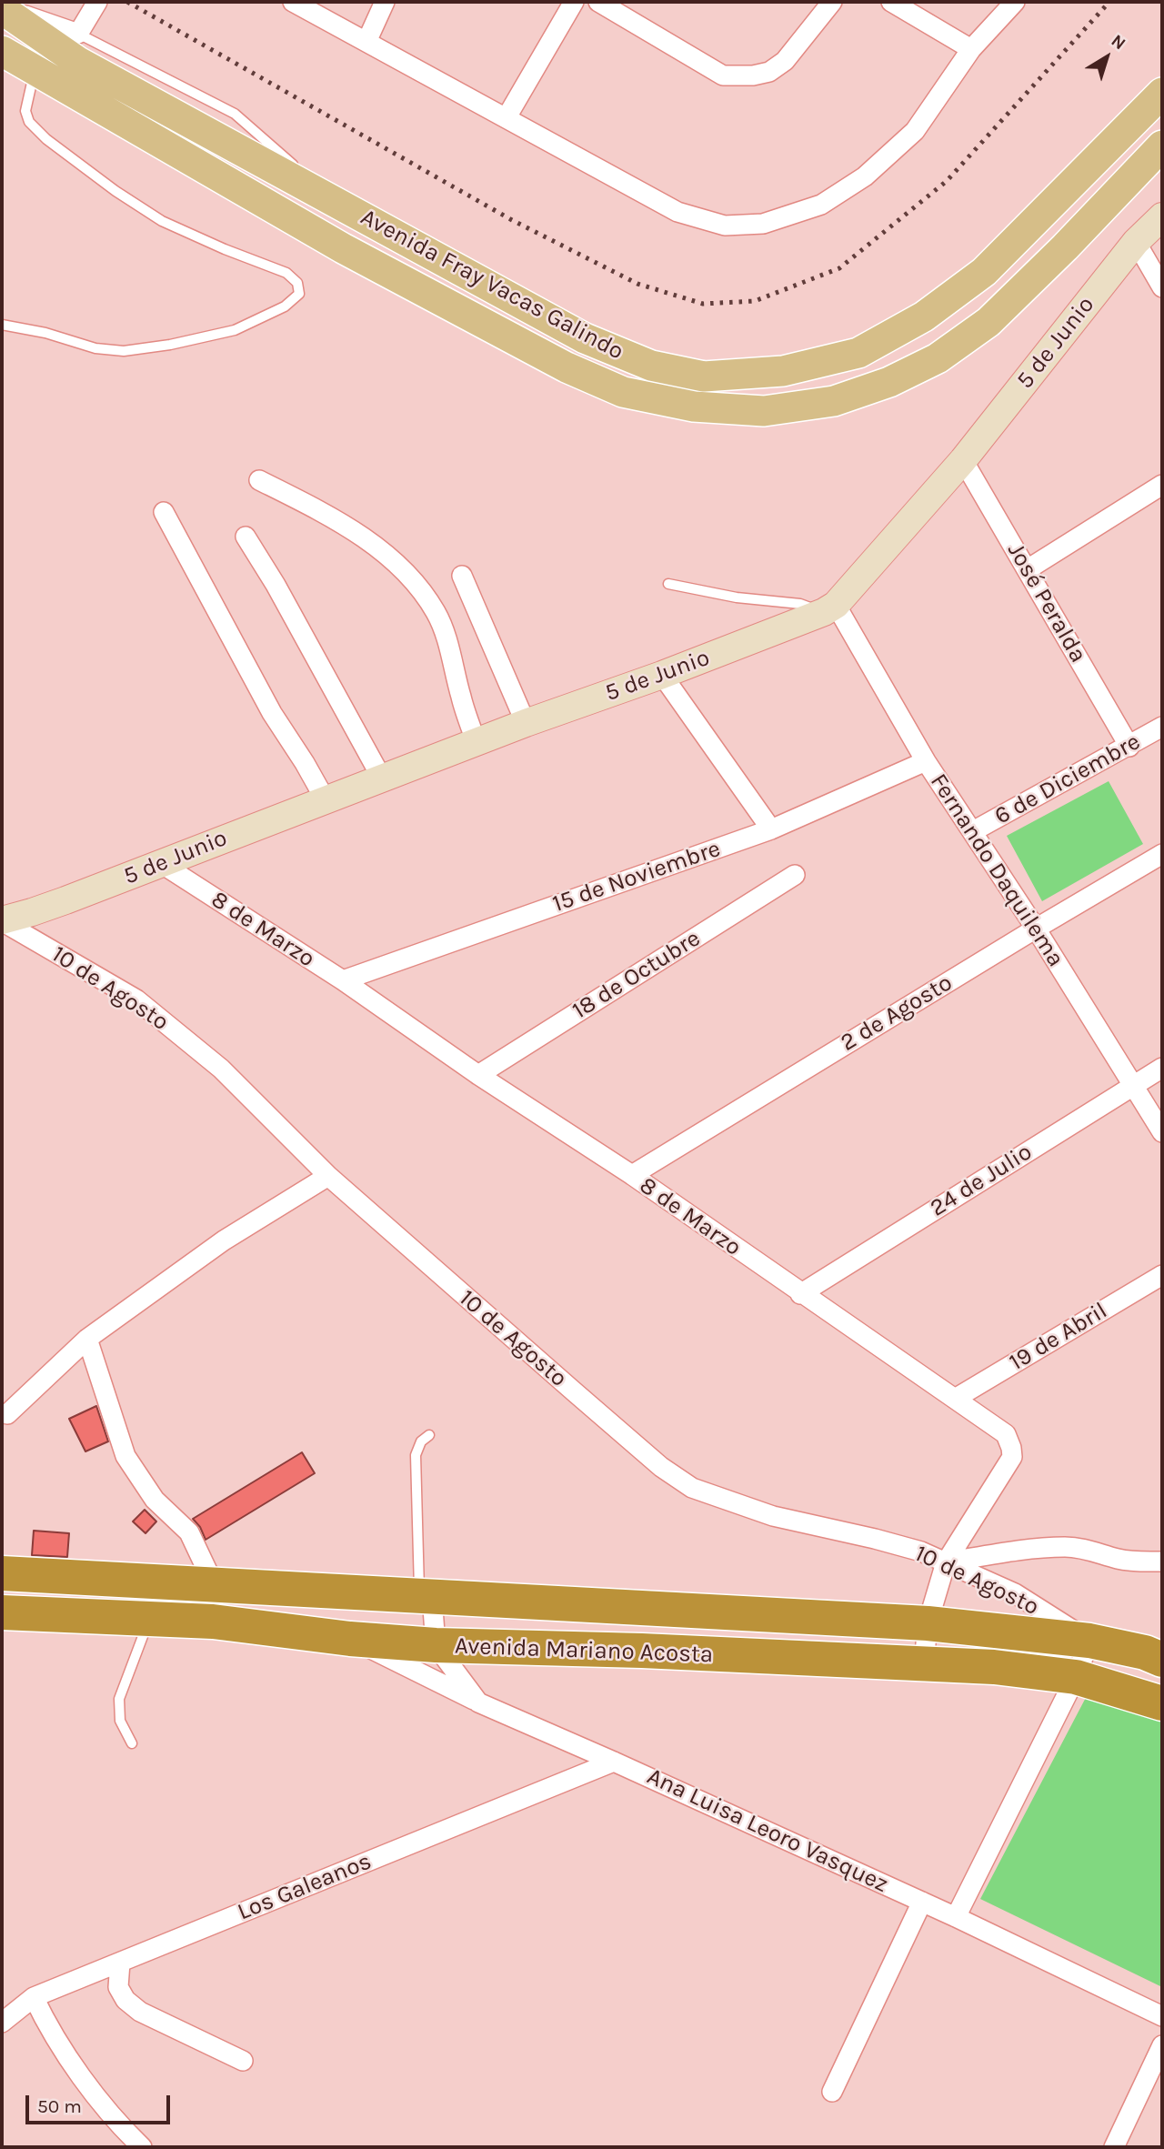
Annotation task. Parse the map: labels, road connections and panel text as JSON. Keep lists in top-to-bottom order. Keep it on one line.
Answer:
{"streets":{"highway":["Avenida Mariano Acosta"],"main road":["Avenida Fray Vacas Galindo"],"street":["5 de Junio","José Peralda","6 de Diciembre","Fernando Daquilema","15 de Noviembre","8 de Marzo","18 de Octubre","10 de Agosto","2 de Agosto","24 de Julio","19 de Abril","Ana Luisa Leoro Vasquez","Los Galeanos"]},"crossings":[["5 de Junio","José Peralda"],["5 de Junio","Fernando Daquilema"],["5 de Junio","8 de Marzo"],["5 de Junio","10 de Agosto"],["José Peralda","6 de Diciembre"],["6 de Diciembre","Fernando Daquilema"],["Fernando Daquilema","15 de Noviembre"],["Fernando Daquilema","2 de Agosto"],["Fernando Daquilema","24 de Julio"],["15 de Noviembre","8 de Marzo"],["8 de Marzo","18 de Octubre"],["8 de Marzo","10 de Agosto"],["8 de Marzo","2 de Agosto"],["8 de Marzo","24 de Julio"],["8 de Marzo","19 de Abril"],["8 de Marzo","Avenida Mariano Acosta"],["10 de Agosto","Avenida Mariano Acosta"],["Avenida Mariano Acosta","Ana Luisa Leoro Vasquez"],["Ana Luisa Leoro Vasquez","Los Galeanos"]],"scale_bar":"50 m","north":"top right"}
